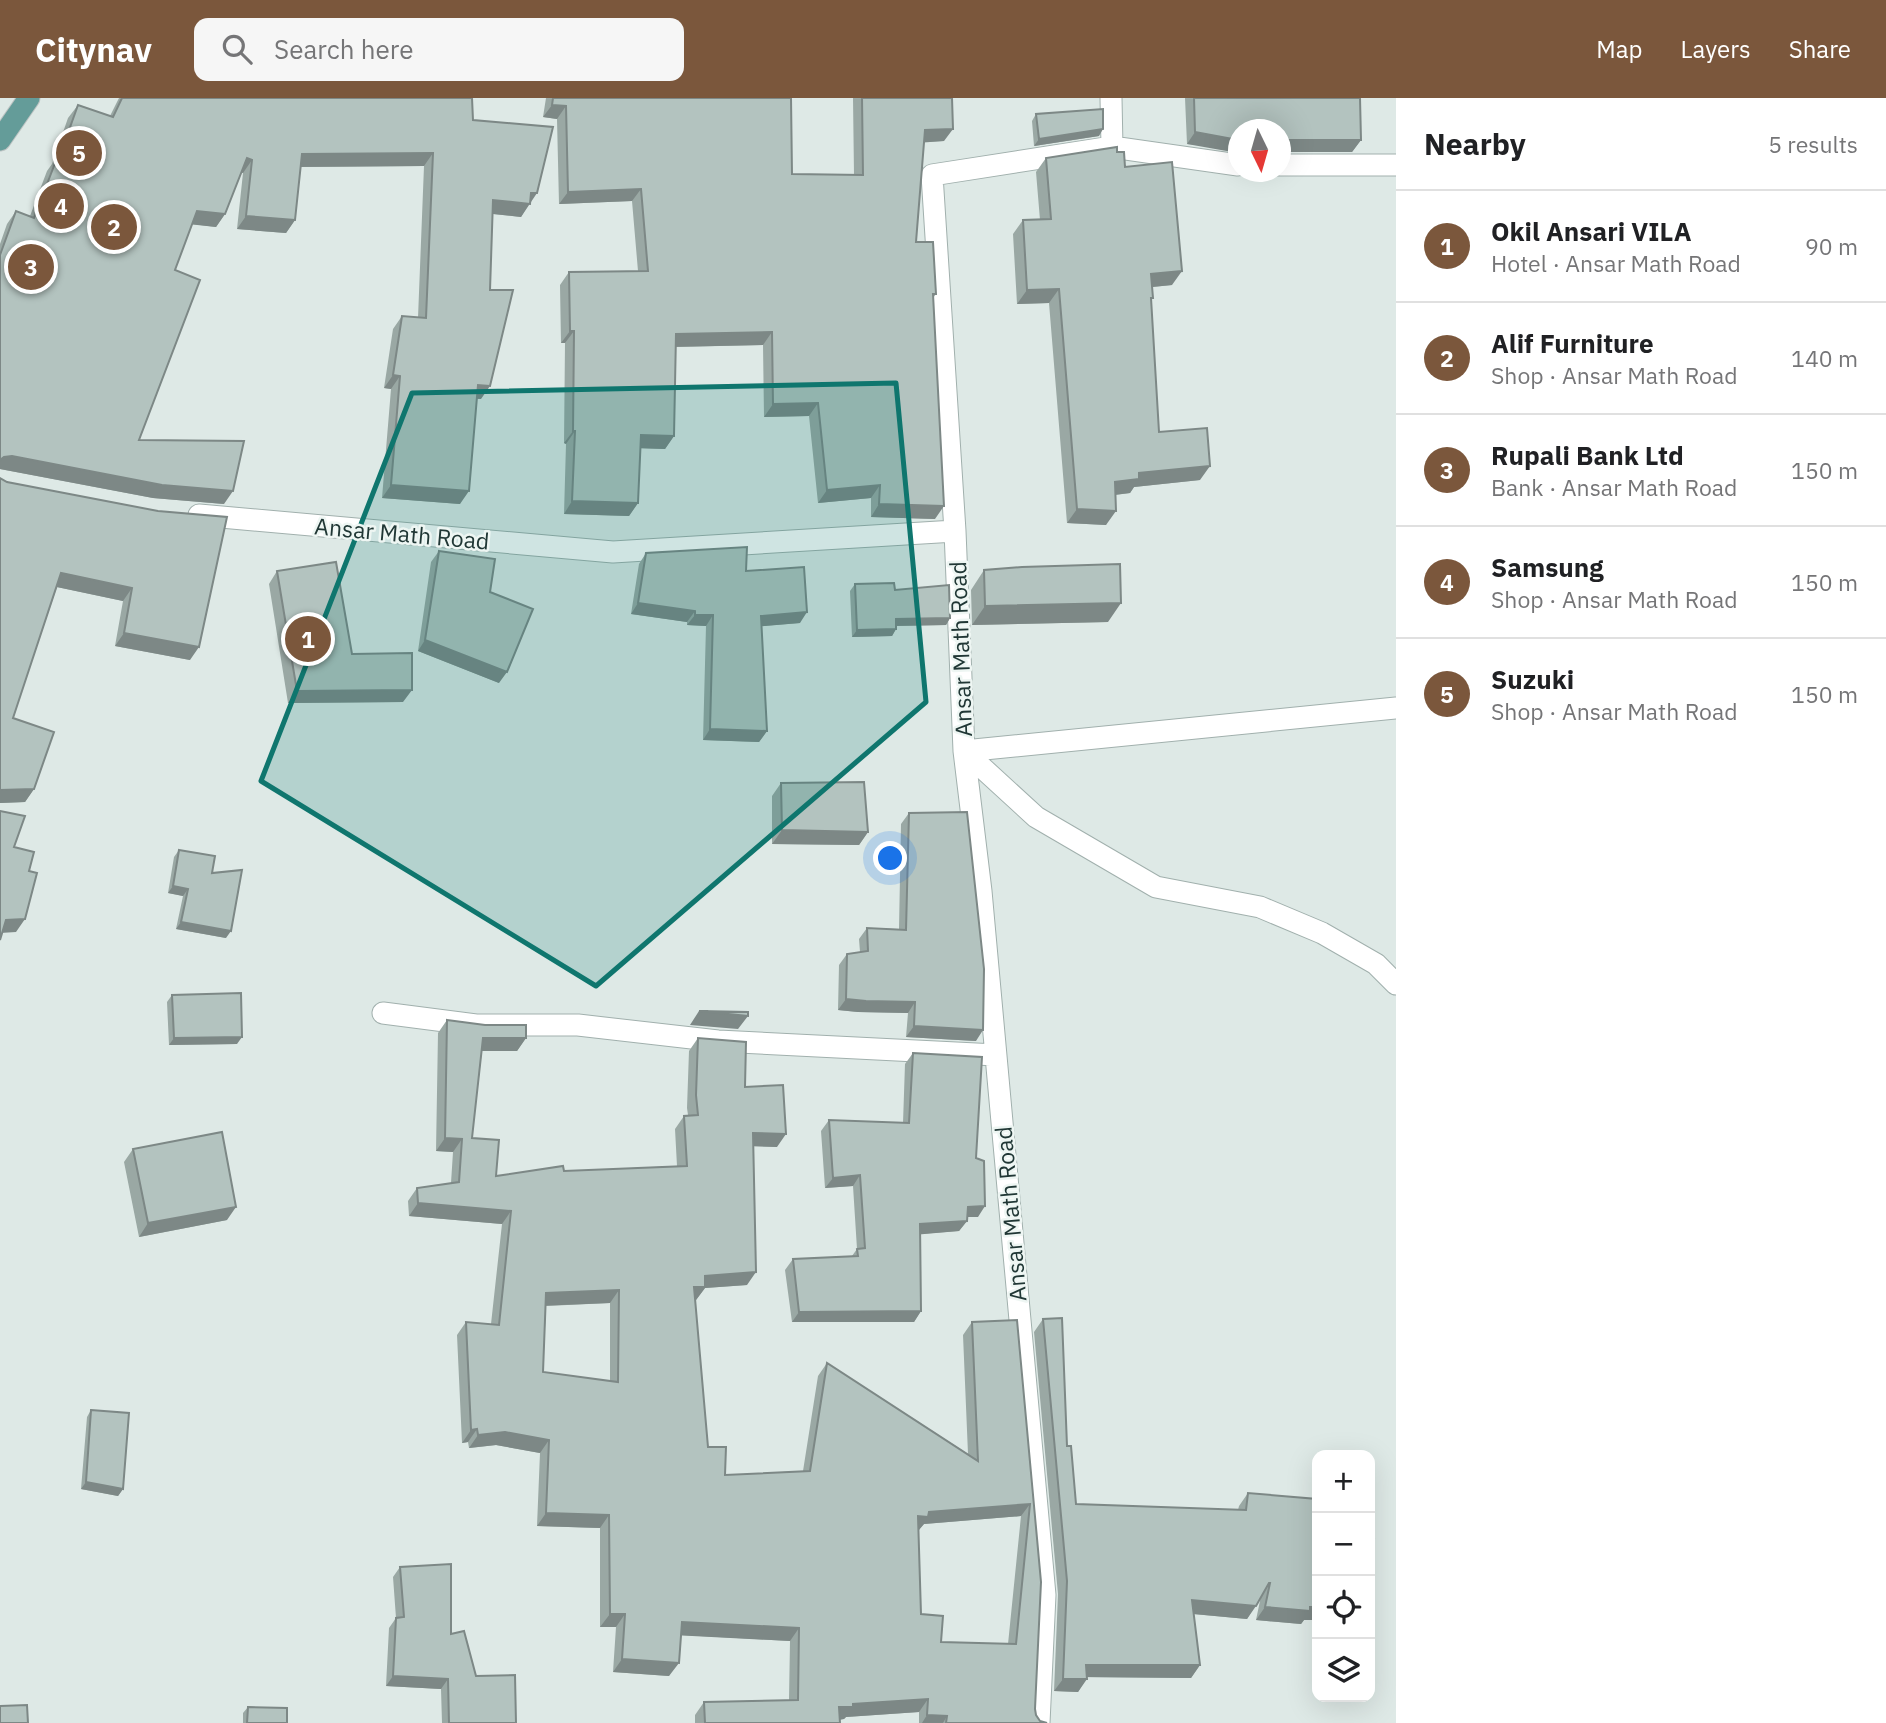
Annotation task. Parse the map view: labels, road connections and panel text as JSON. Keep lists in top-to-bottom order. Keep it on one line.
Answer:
{"streets":{"street":["Ansar Math Road"]},"north":"bottom","page":{"header":"Citynav","search":"Search here","nav":["Map","Layers","Share"],"heading":["Nearby","5 results"],"pins":["5","4","2","3","1"],"list":[{"mark":"1","name":"Okil Ansari VILA","note":"Hotel · Ansar Math Road","value":"90 m"},{"mark":"2","name":"Alif Furniture","note":"Shop · Ansar Math Road","value":"140 m"},{"mark":"3","name":"Rupali Bank Ltd","note":"Bank · Ansar Math Road","value":"150 m"},{"mark":"4","name":"Samsung","note":"Shop · Ansar Math Road","value":"150 m"},{"mark":"5","name":"Suzuki","note":"Shop · Ansar Math Road","value":"150 m"}],"map_buttons":["+","−"]}}
